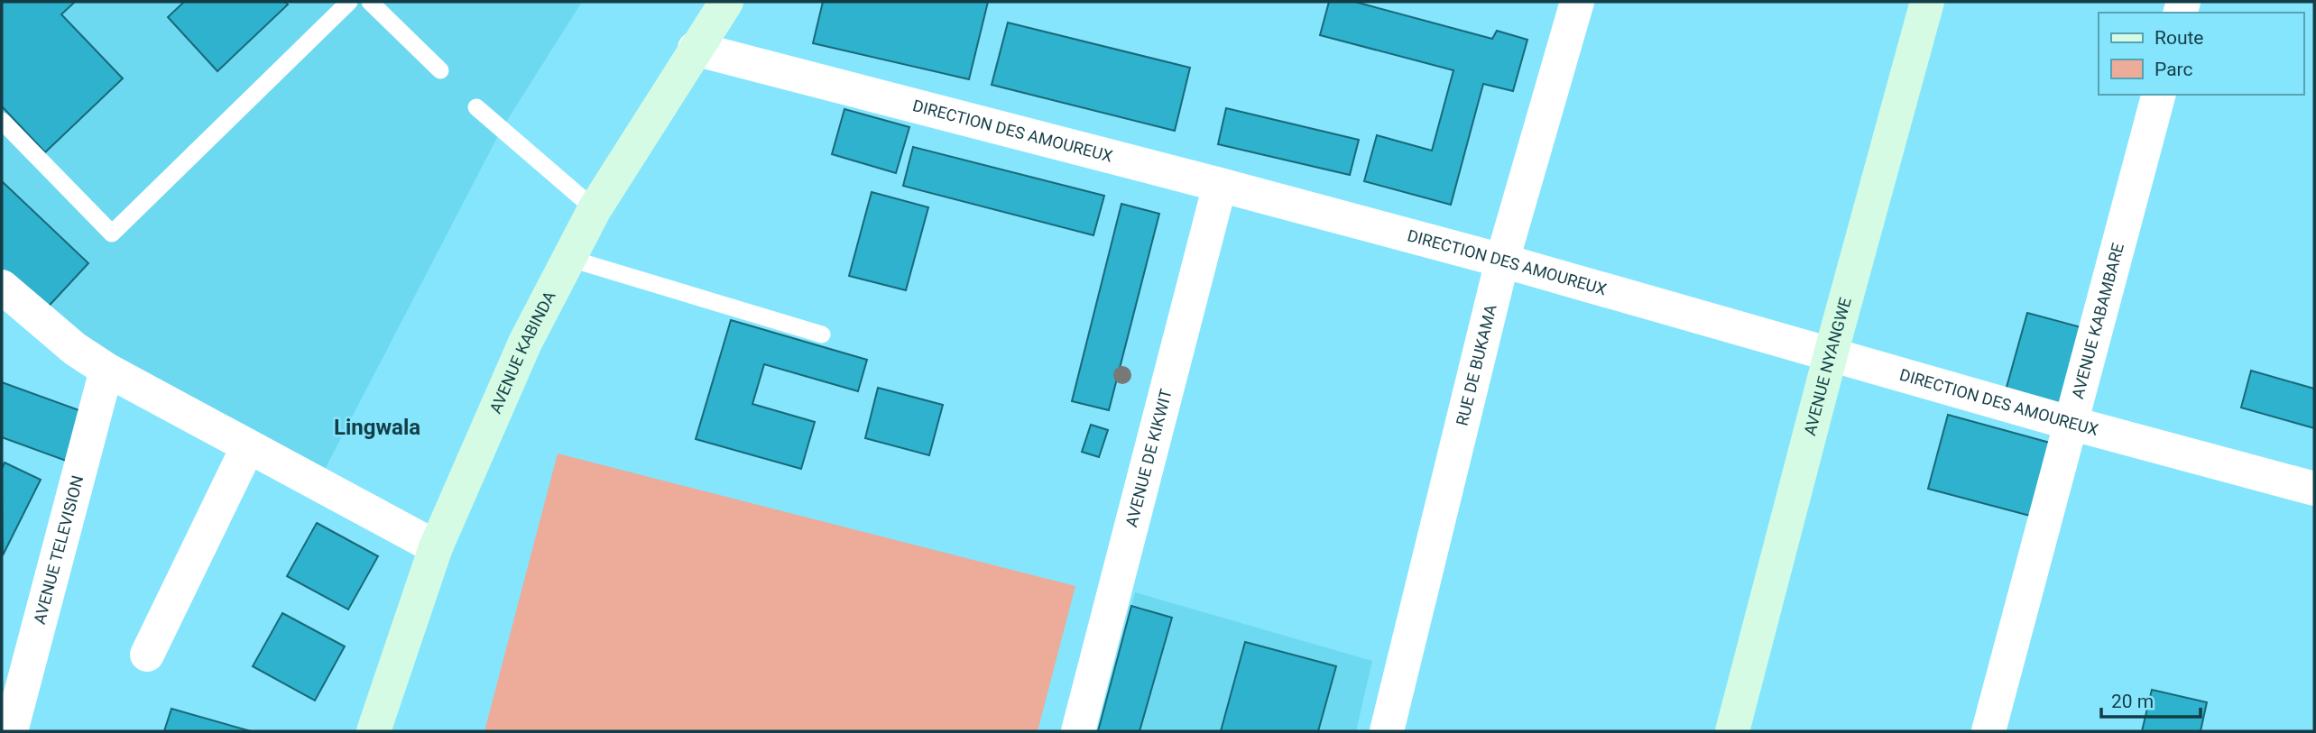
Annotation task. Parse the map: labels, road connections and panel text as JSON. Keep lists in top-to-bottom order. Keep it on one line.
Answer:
{"streets":{"street":["DIRECTION DES AMOUREUX","AVENUE KABAMBARE","AVENUE KABINDA","RUE DE BUKAMA","AVENUE NYANGWE","AVENUE DE KIKWIT","AVENUE TELEVISION"]},"crossings":[["DIRECTION DES AMOUREUX","AVENUE KABAMBARE"],["DIRECTION DES AMOUREUX","AVENUE KABINDA"],["DIRECTION DES AMOUREUX","RUE DE BUKAMA"],["DIRECTION DES AMOUREUX","AVENUE NYANGWE"],["DIRECTION DES AMOUREUX","AVENUE DE KIKWIT"]],"districts":["Lingwala"],"legend":["Route","Parc"],"scale_bar":"20 m"}
